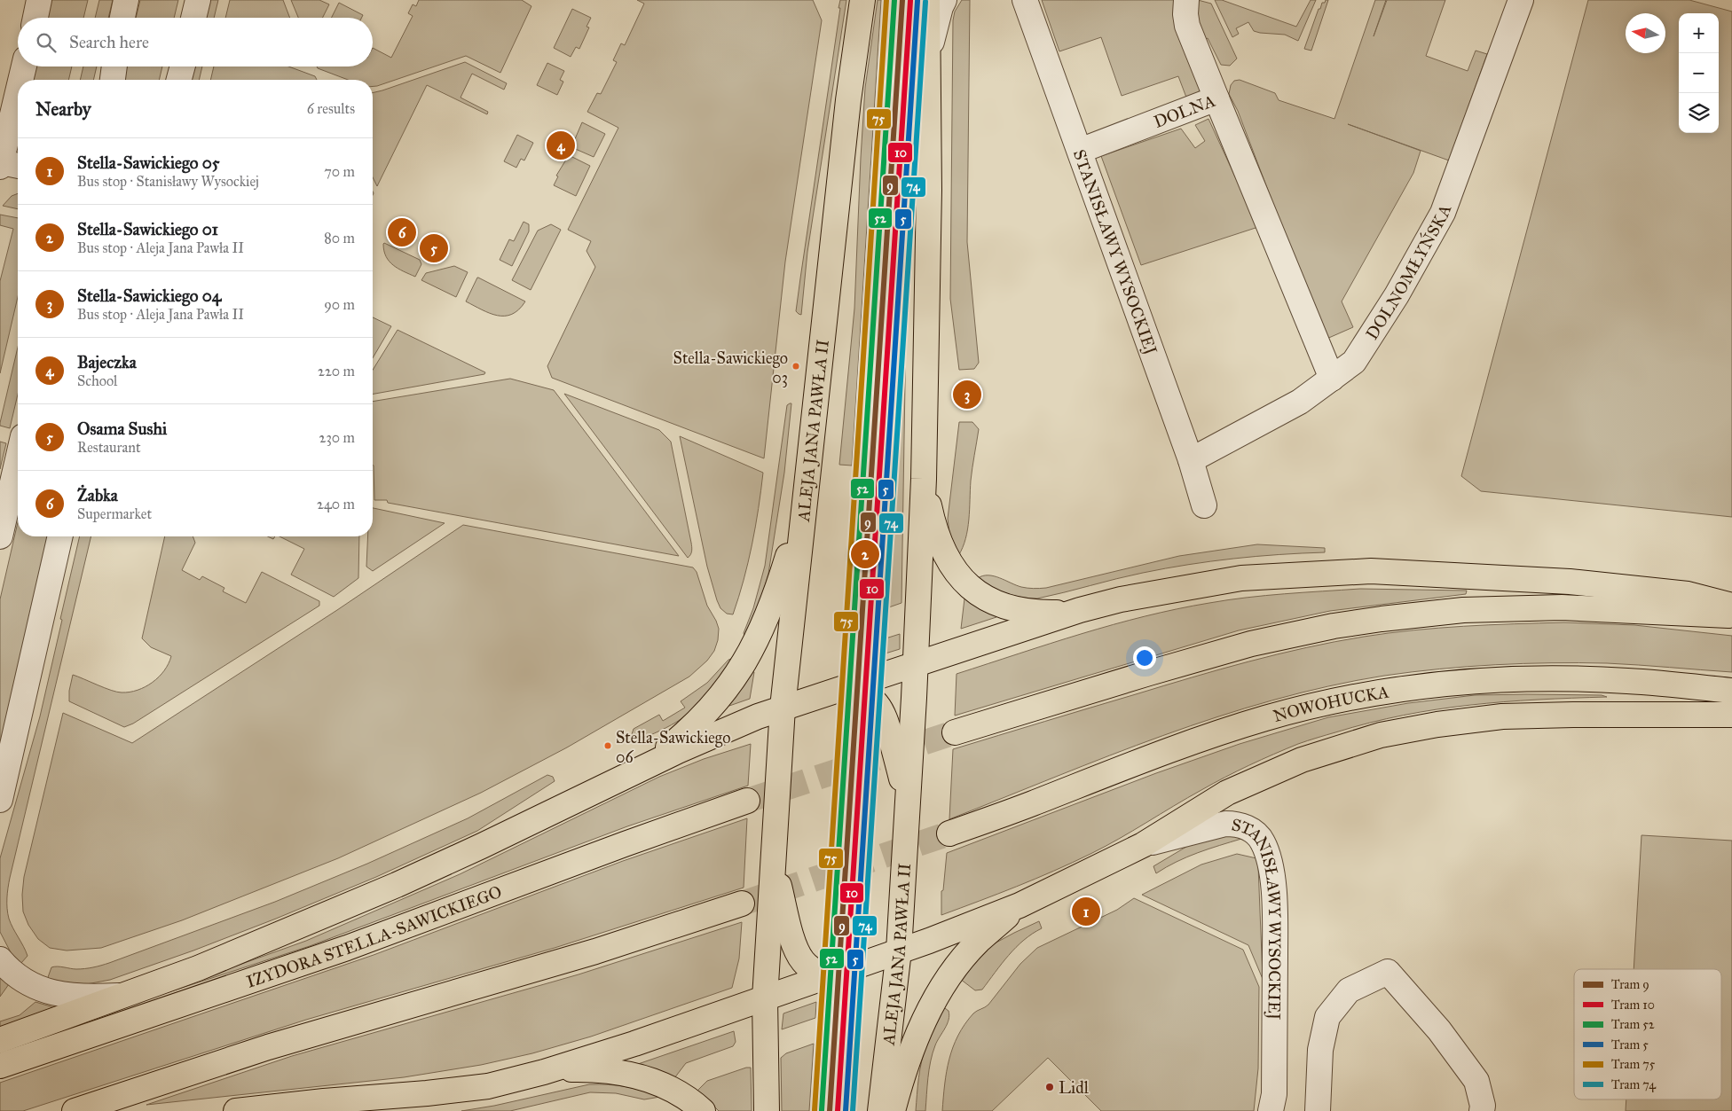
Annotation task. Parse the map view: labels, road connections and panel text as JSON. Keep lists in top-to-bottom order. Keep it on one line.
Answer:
{"streets":{"main road":["ALEJA JANA PAWŁA II","NOWOHUCKA","IZYDORA STELLA-SAWICKIEGO"],"street":["DOLNA","STANISŁAWY WYSOCKIEJ","DOLNOMŁYŃSKA"]},"crossings":[["DOLNA","STANISŁAWY WYSOCKIEJ"],["STANISŁAWY WYSOCKIEJ","DOLNOMŁYŃSKA"]],"places":["Stella-Sawickiego 03","Stella-Sawickiego 06","Lidl"],"lines":["tram line 9","tram line 52","tram line 75","tram line 10","tram line 5","tram line 74"],"legend":["Tram 9","Tram 10","Tram 52","Tram 5","Tram 75","Tram 74"],"north":"left","page":{"map_buttons":["+","−"],"search":"Search here","heading":["Nearby","6 results"],"pins":["4","6","5","3","2","1"],"list":[{"mark":"1","name":"Stella-Sawickiego 05","note":"Bus stop · Stanisławy Wysockiej","value":"70 m"},{"mark":"2","name":"Stella-Sawickiego 01","note":"Bus stop · Aleja Jana Pawła II","value":"80 m"},{"mark":"3","name":"Stella-Sawickiego 04","note":"Bus stop · Aleja Jana Pawła II","value":"90 m"},{"mark":"4","name":"Bajeczka","note":"School","value":"220 m"},{"mark":"5","name":"Osama Sushi","note":"Restaurant","value":"230 m"},{"mark":"6","name":"Żabka","note":"Supermarket","value":"240 m"}]}}
